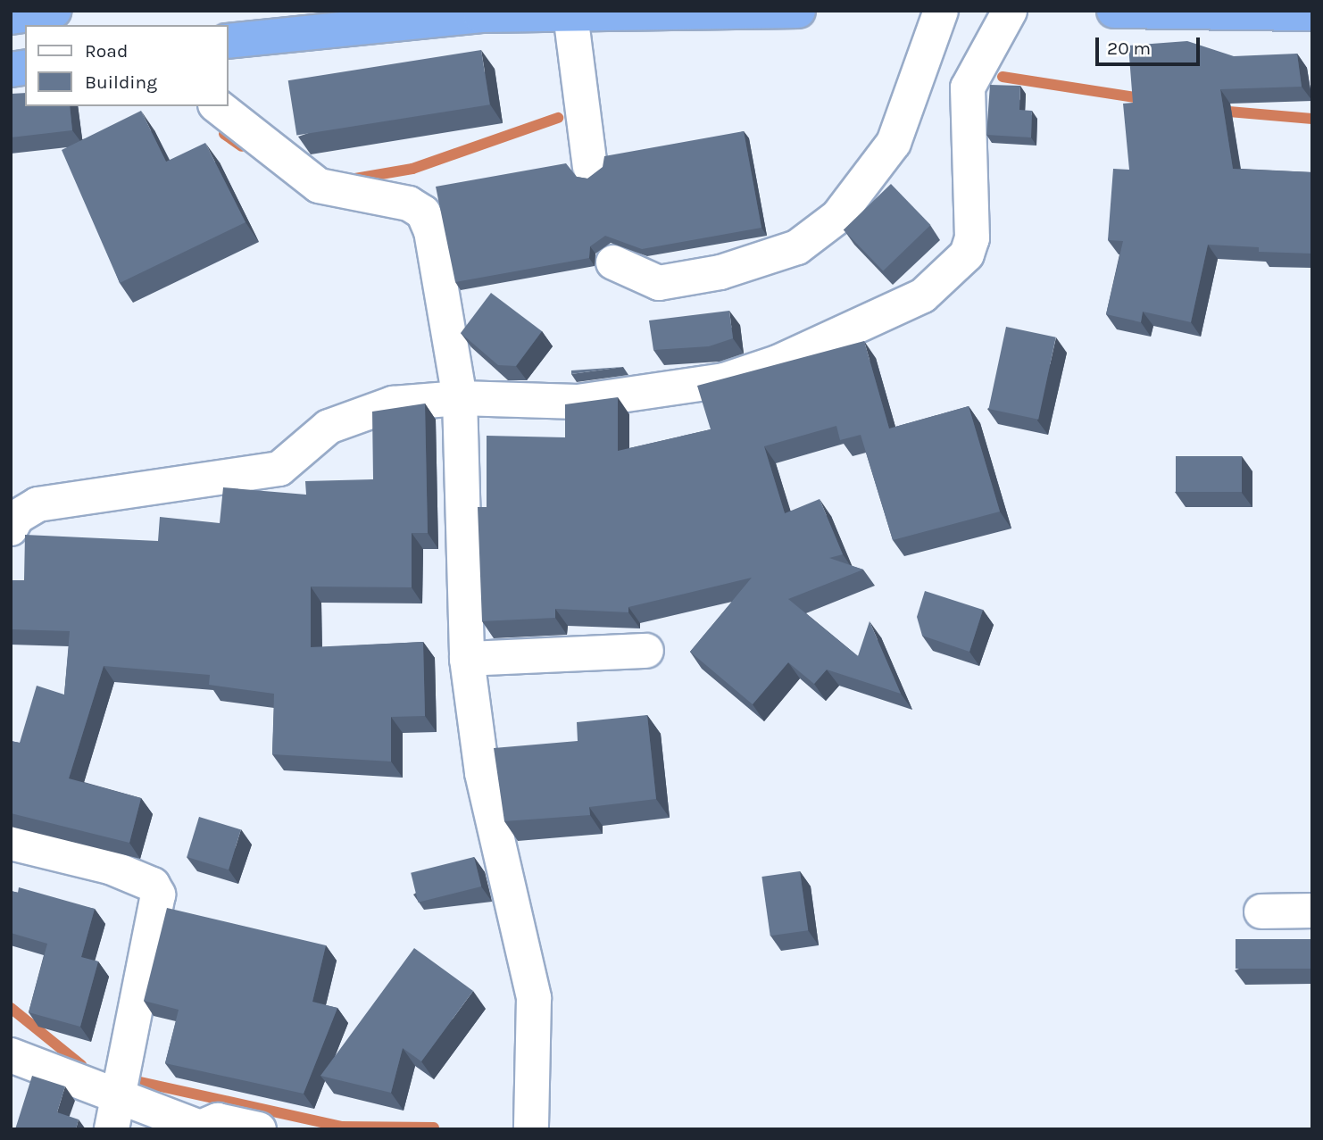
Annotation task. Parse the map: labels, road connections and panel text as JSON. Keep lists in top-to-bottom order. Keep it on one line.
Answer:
{"legend":["Road","Building"],"scale_bar":"20 m"}
